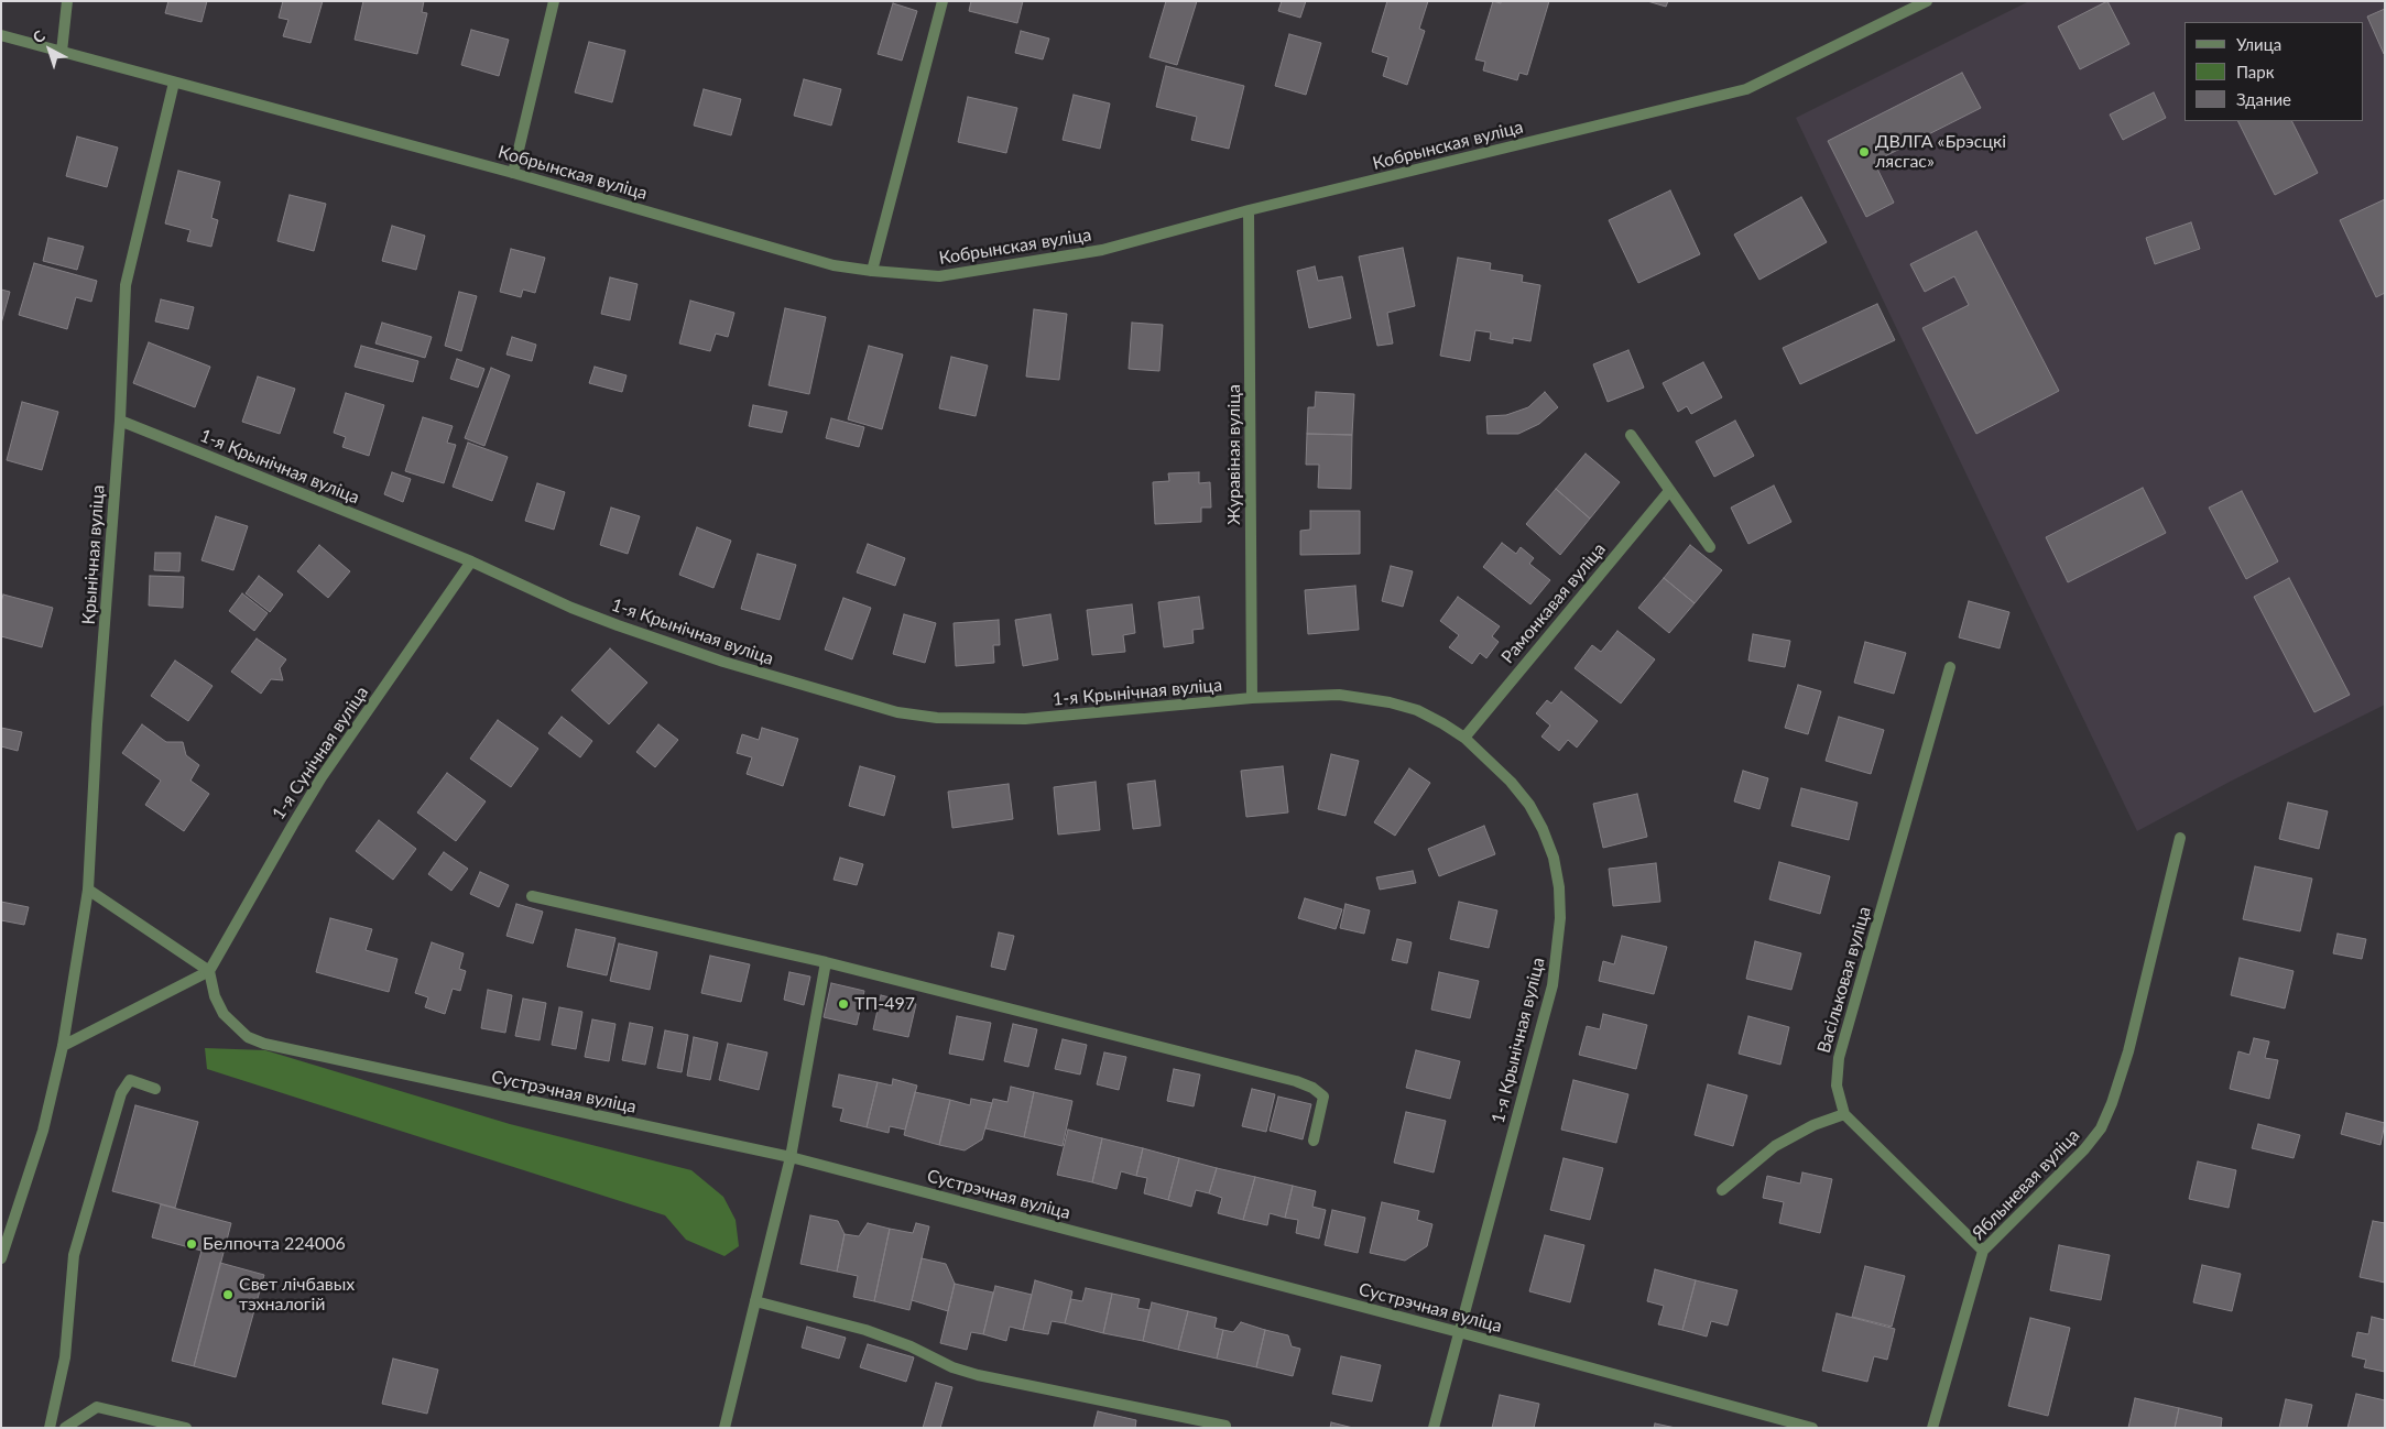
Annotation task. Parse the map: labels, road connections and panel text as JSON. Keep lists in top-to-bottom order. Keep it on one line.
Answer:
{"streets":{"street":["Кобрынская вуліца","Журавіная вуліца","1-я Крынічная вуліца","Крынічная вуліца","Рамонкавая вуліца","1-я Сунічная вуліца","Васільковая вуліца","Сустрэчная вуліца","Яблыневая вуліца"]},"crossings":[["Кобрынская вуліца","Журавіная вуліца"],["Кобрынская вуліца","Крынічная вуліца"],["Журавіная вуліца","1-я Крынічная вуліца"],["1-я Крынічная вуліца","Крынічная вуліца"],["1-я Крынічная вуліца","Рамонкавая вуліца"],["1-я Крынічная вуліца","1-я Сунічная вуліца"],["1-я Крынічная вуліца","Сустрэчная вуліца"],["1-я Сунічная вуліца","Сустрэчная вуліца"]],"places":["ДВЛГА «Брэсцкі лясгас»","ТП-497","Белпочта 224006","Свет лічбавых тэхналогій"],"legend":["Улица","Парк","Здание"],"north":"top left"}
